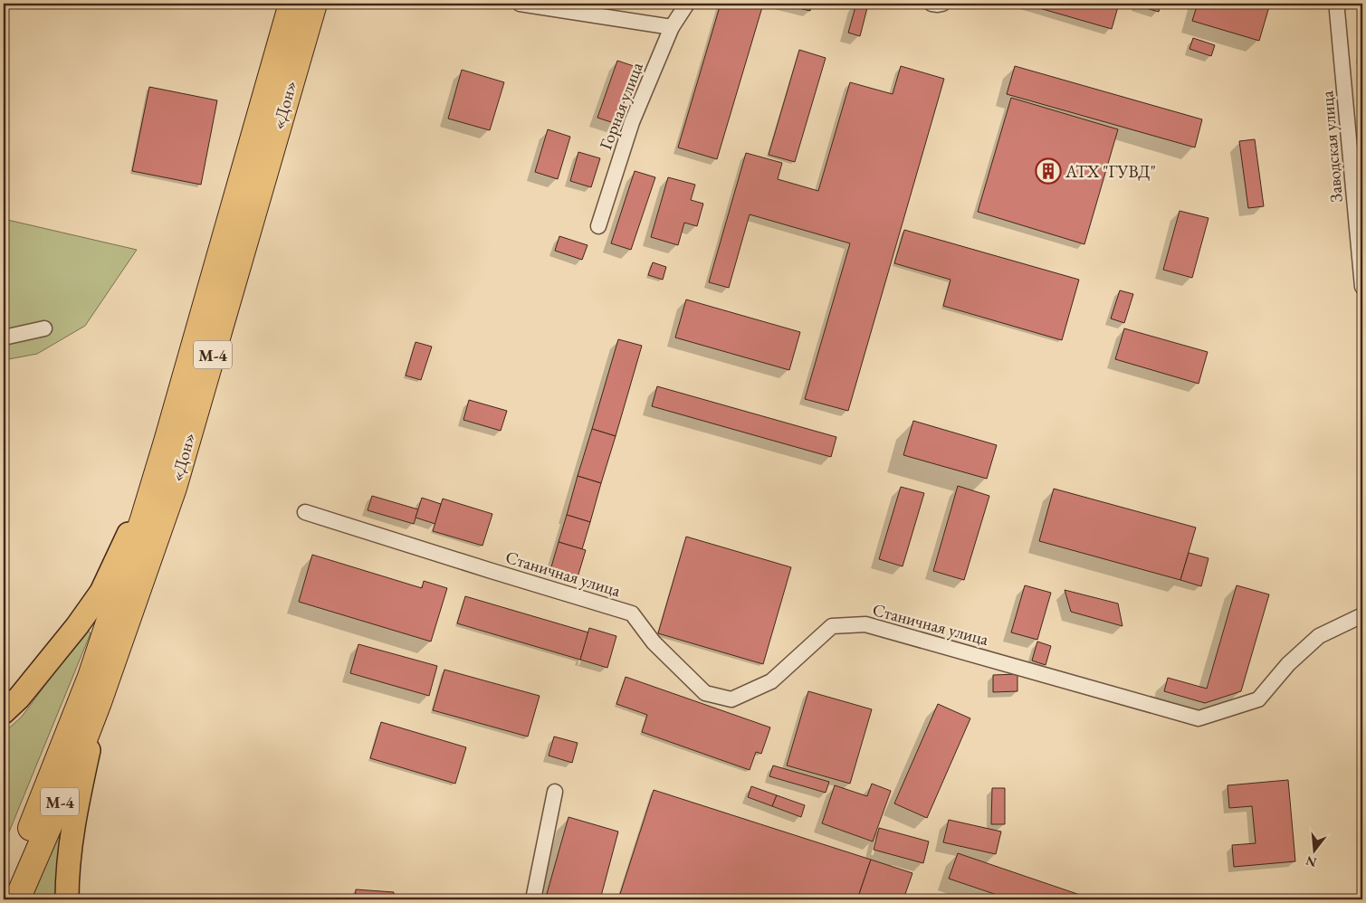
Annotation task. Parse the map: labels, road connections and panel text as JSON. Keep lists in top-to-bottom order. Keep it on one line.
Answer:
{"streets":{"highway":["«Дон»","М-4"],"street":["Горная улица","Заводская улица","Станичная улица"]},"places":{"building":["АТХ \"ГУВД\""]},"north":"bottom"}
